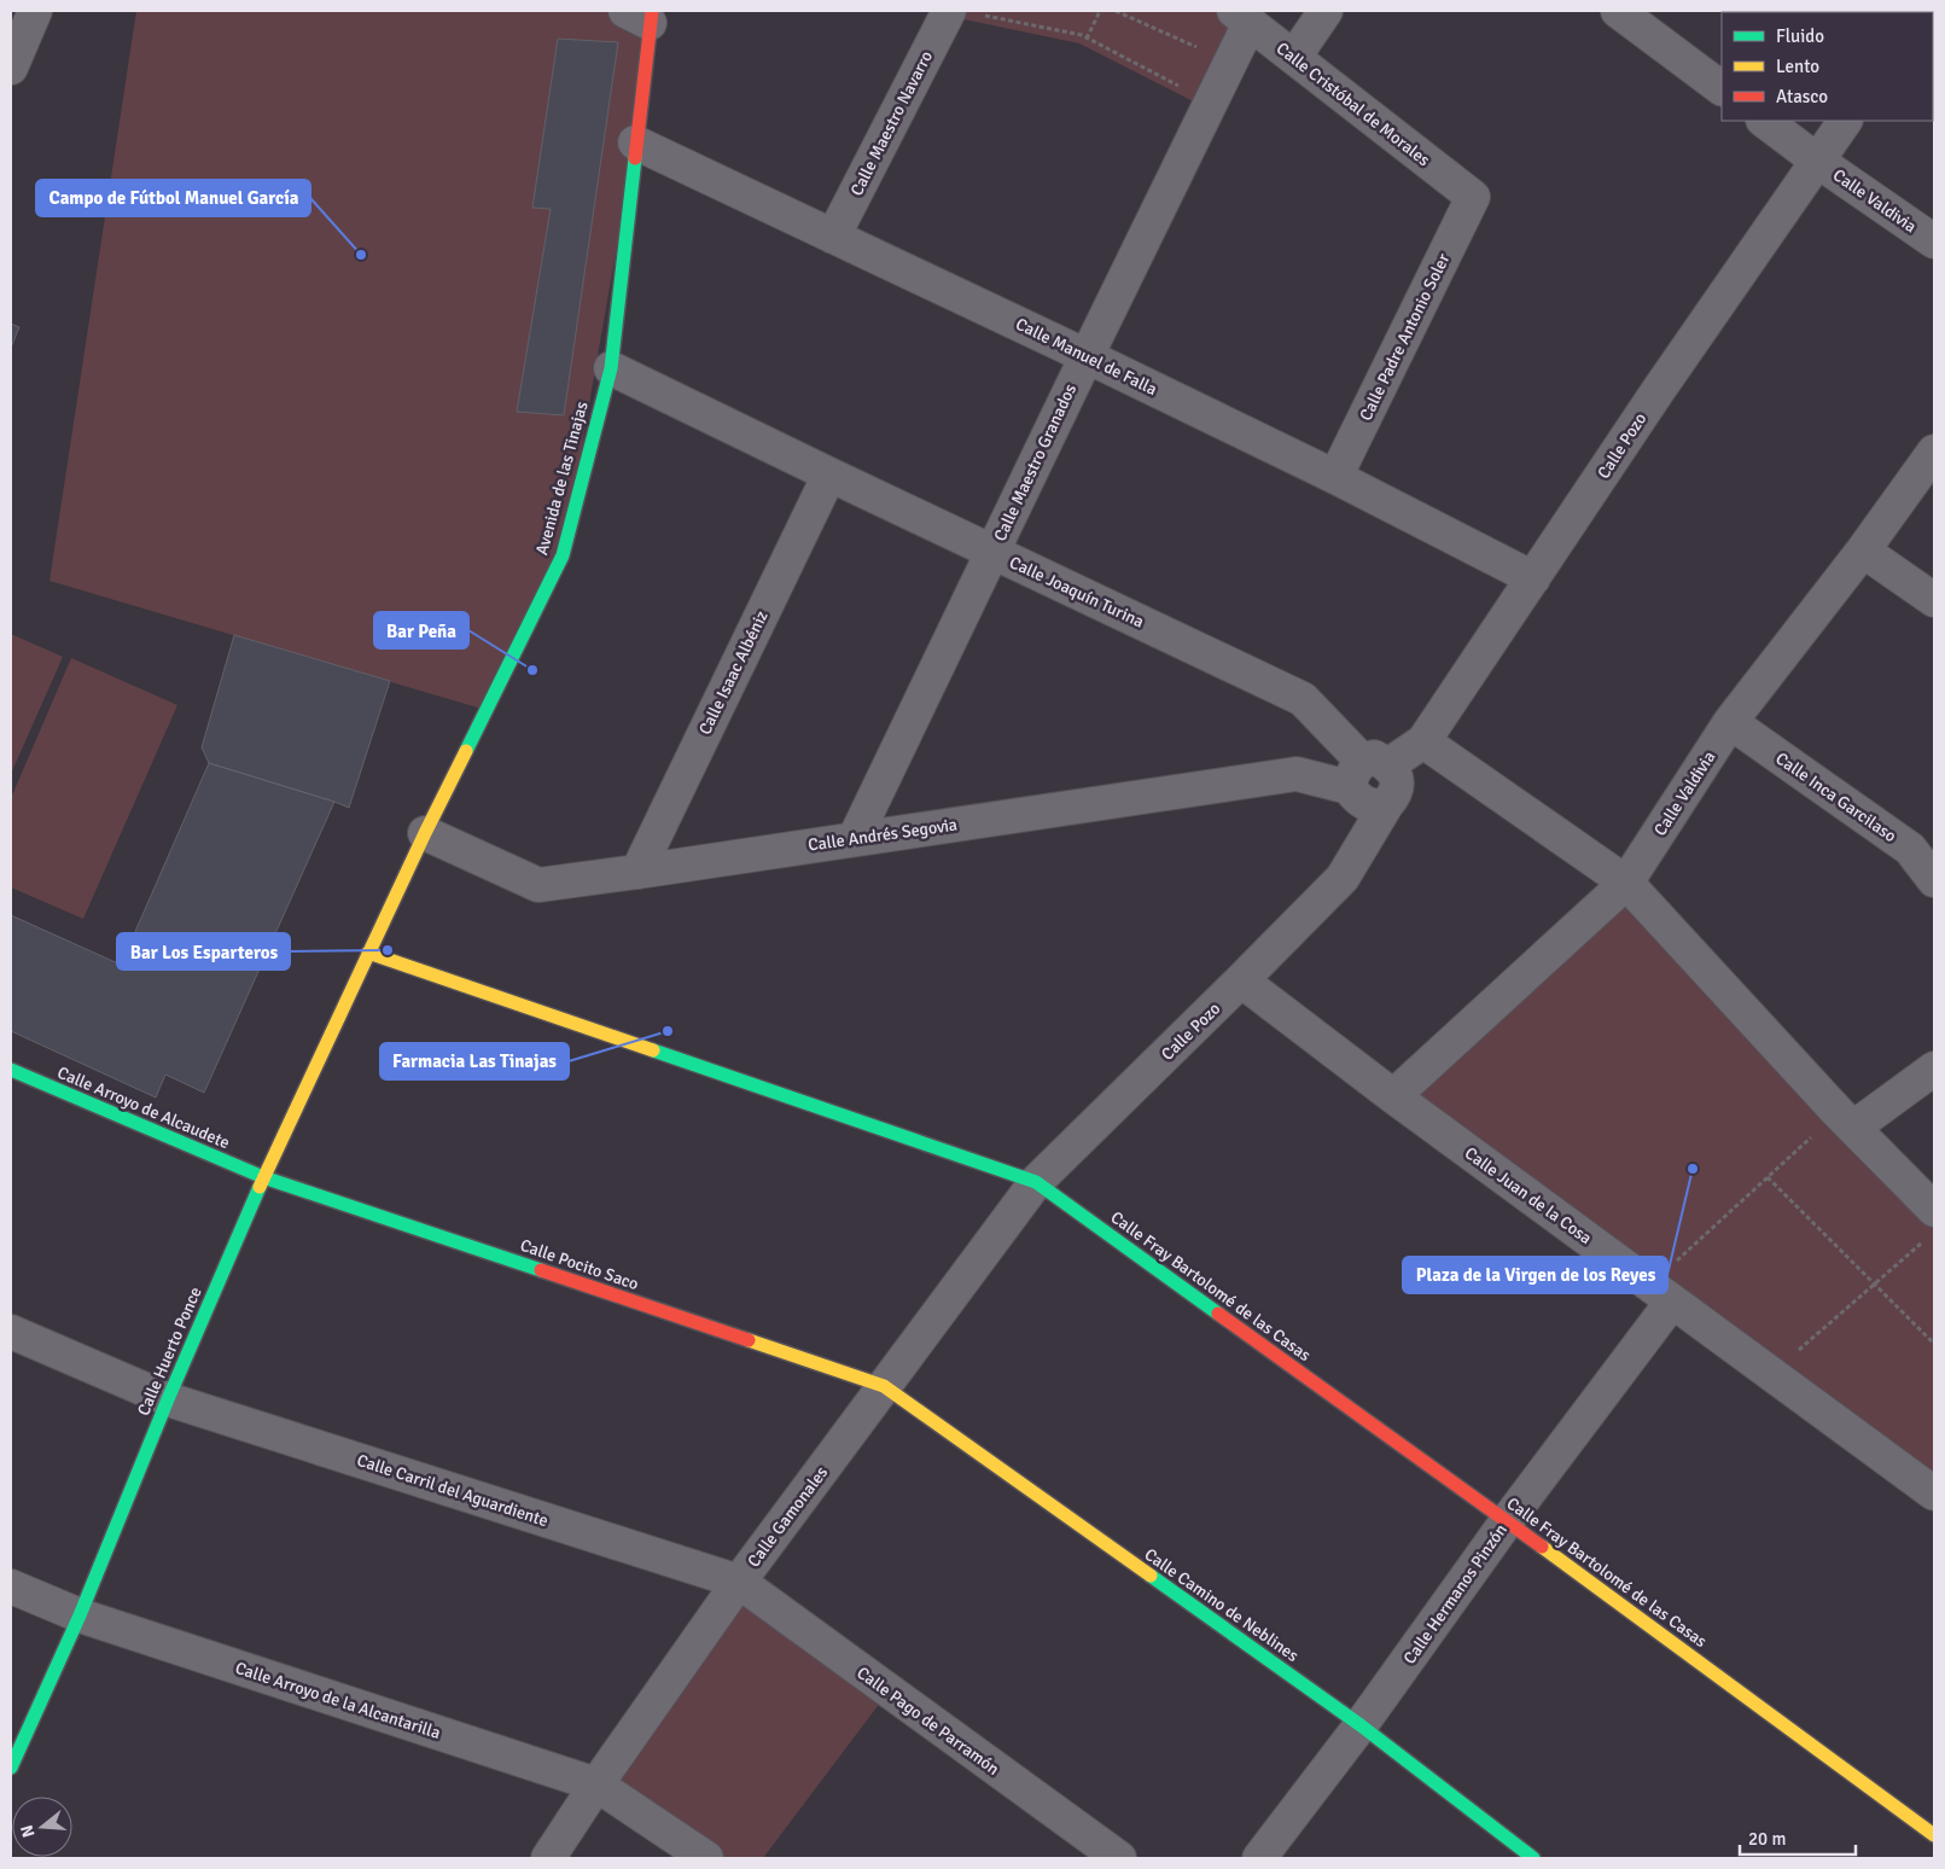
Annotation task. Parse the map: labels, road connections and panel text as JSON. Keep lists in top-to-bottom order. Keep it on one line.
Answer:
{"streets":{"street":["Calle Cristóbal de Morales","Calle Maestro Navarro","Calle Valdivia","Calle Padre Antonio Soler","Calle Manuel de Falla","Calle Pozo","Calle Maestro Granados","Avenida de las Tinajas","Calle Joaquín Turina","Calle Isaac Albéniz","Calle Inca Garcilaso","Calle Andrés Segovia","Calle Arroyo de Alcaudete","Calle Juan de la Cosa","Calle Pocito Saco","Calle Fray Bartolomé de las Casas","Calle Huerto Ponce","Calle Carril del Aguardiente","Calle Gamonales","Calle Hermanos Pinzón","Calle Camino de Neblines","Calle Arroyo de la Alcantarilla","Calle Pago de Parramón"]},"crossings":[["Calle Cristóbal de Morales","Calle Padre Antonio Soler"],["Calle Cristóbal de Morales","Calle Maestro Granados"],["Calle Maestro Navarro","Calle Manuel de Falla"],["Calle Valdivia","Calle Pozo"],["Calle Valdivia","Calle Inca Garcilaso"],["Calle Valdivia","Calle Juan de la Cosa"],["Calle Padre Antonio Soler","Calle Manuel de Falla"],["Calle Manuel de Falla","Calle Pozo"],["Calle Manuel de Falla","Calle Maestro Granados"],["Calle Manuel de Falla","Avenida de las Tinajas"],["Calle Pozo","Calle Joaquín Turina"],["Calle Pozo","Calle Andrés Segovia"],["Calle Pozo","Calle Juan de la Cosa"],["Calle Pozo","Calle Fray Bartolomé de las Casas"],["Calle Pozo","Calle Gamonales"],["Calle Maestro Granados","Calle Joaquín Turina"],["Calle Maestro Granados","Calle Andrés Segovia"],["Avenida de las Tinajas","Calle Joaquín Turina"],["Avenida de las Tinajas","Calle Andrés Segovia"],["Avenida de las Tinajas","Calle Fray Bartolomé de las Casas"],["Avenida de las Tinajas","Calle Huerto Ponce"],["Calle Joaquín Turina","Calle Isaac Albéniz"],["Calle Joaquín Turina","Calle Andrés Segovia"],["Calle Isaac Albéniz","Calle Andrés Segovia"],["Calle Arroyo de Alcaudete","Calle Pocito Saco"],["Calle Arroyo de Alcaudete","Calle Huerto Ponce"],["Calle Juan de la Cosa","Calle Hermanos Pinzón"],["Calle Pocito Saco","Calle Huerto Ponce"],["Calle Pocito Saco","Calle Gamonales"],["Calle Pocito Saco","Calle Camino de Neblines"],["Calle Fray Bartolomé de las Casas","Calle Huerto Ponce"],["Calle Fray Bartolomé de las Casas","Calle Gamonales"],["Calle Fray Bartolomé de las Casas","Calle Hermanos Pinzón"],["Calle Huerto Ponce","Calle Carril del Aguardiente"],["Calle Huerto Ponce","Calle Arroyo de la Alcantarilla"],["Calle Carril del Aguardiente","Calle Gamonales"],["Calle Carril del Aguardiente","Calle Pago de Parramón"],["Calle Gamonales","Calle Camino de Neblines"],["Calle Gamonales","Calle Arroyo de la Alcantarilla"],["Calle Gamonales","Calle Pago de Parramón"],["Calle Hermanos Pinzón","Calle Camino de Neblines"]],"places":["Campo de Fútbol Manuel García","Bar Peña","Bar Los Esparteros","Farmacia Las Tinajas","Plaza de la Virgen de los Reyes"],"legend":["Fluido","Lento","Atasco"],"scale_bar":"20 m","north":"left"}
